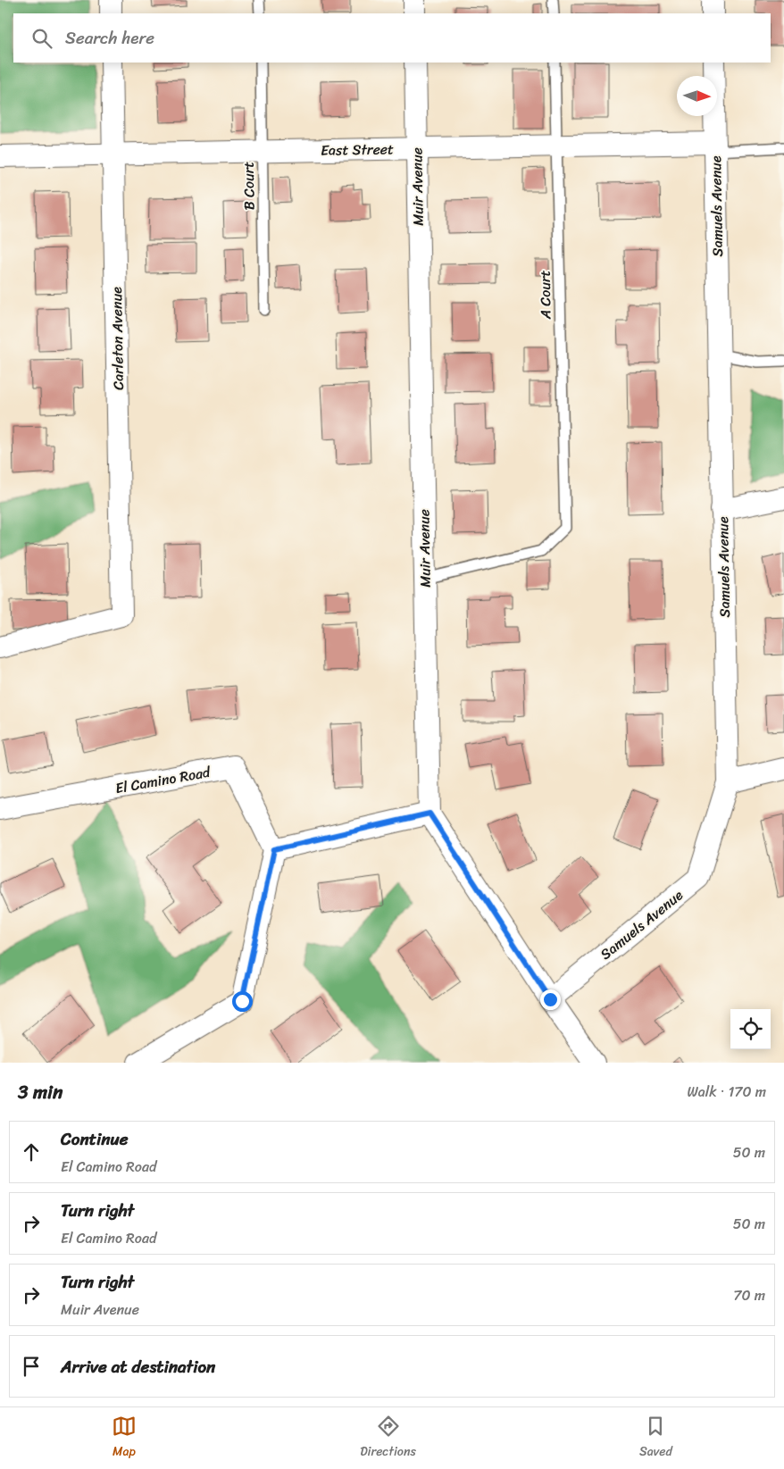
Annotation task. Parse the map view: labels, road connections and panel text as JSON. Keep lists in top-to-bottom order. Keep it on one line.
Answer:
{"streets":{"street":["East Street","Muir Avenue","Samuels Avenue","Carleton Avenue","El Camino Road"],"lane":["B Court","A Court"]},"crossings":[["East Street","B Court"],["East Street","Muir Avenue"],["East Street","Samuels Avenue"],["East Street","A Court"],["East Street","Carleton Avenue"],["Muir Avenue","A Court"]],"north":"right","page":{"search":"Search here","heading":["3 min","Walk · 170 m"],"list":[["Continue","El Camino Road","50 m"],["Turn right","El Camino Road","50 m"],["Turn right","Muir Avenue","70 m"],"Arrive at destination"],"nav":["Map","Directions","Saved"]}}
